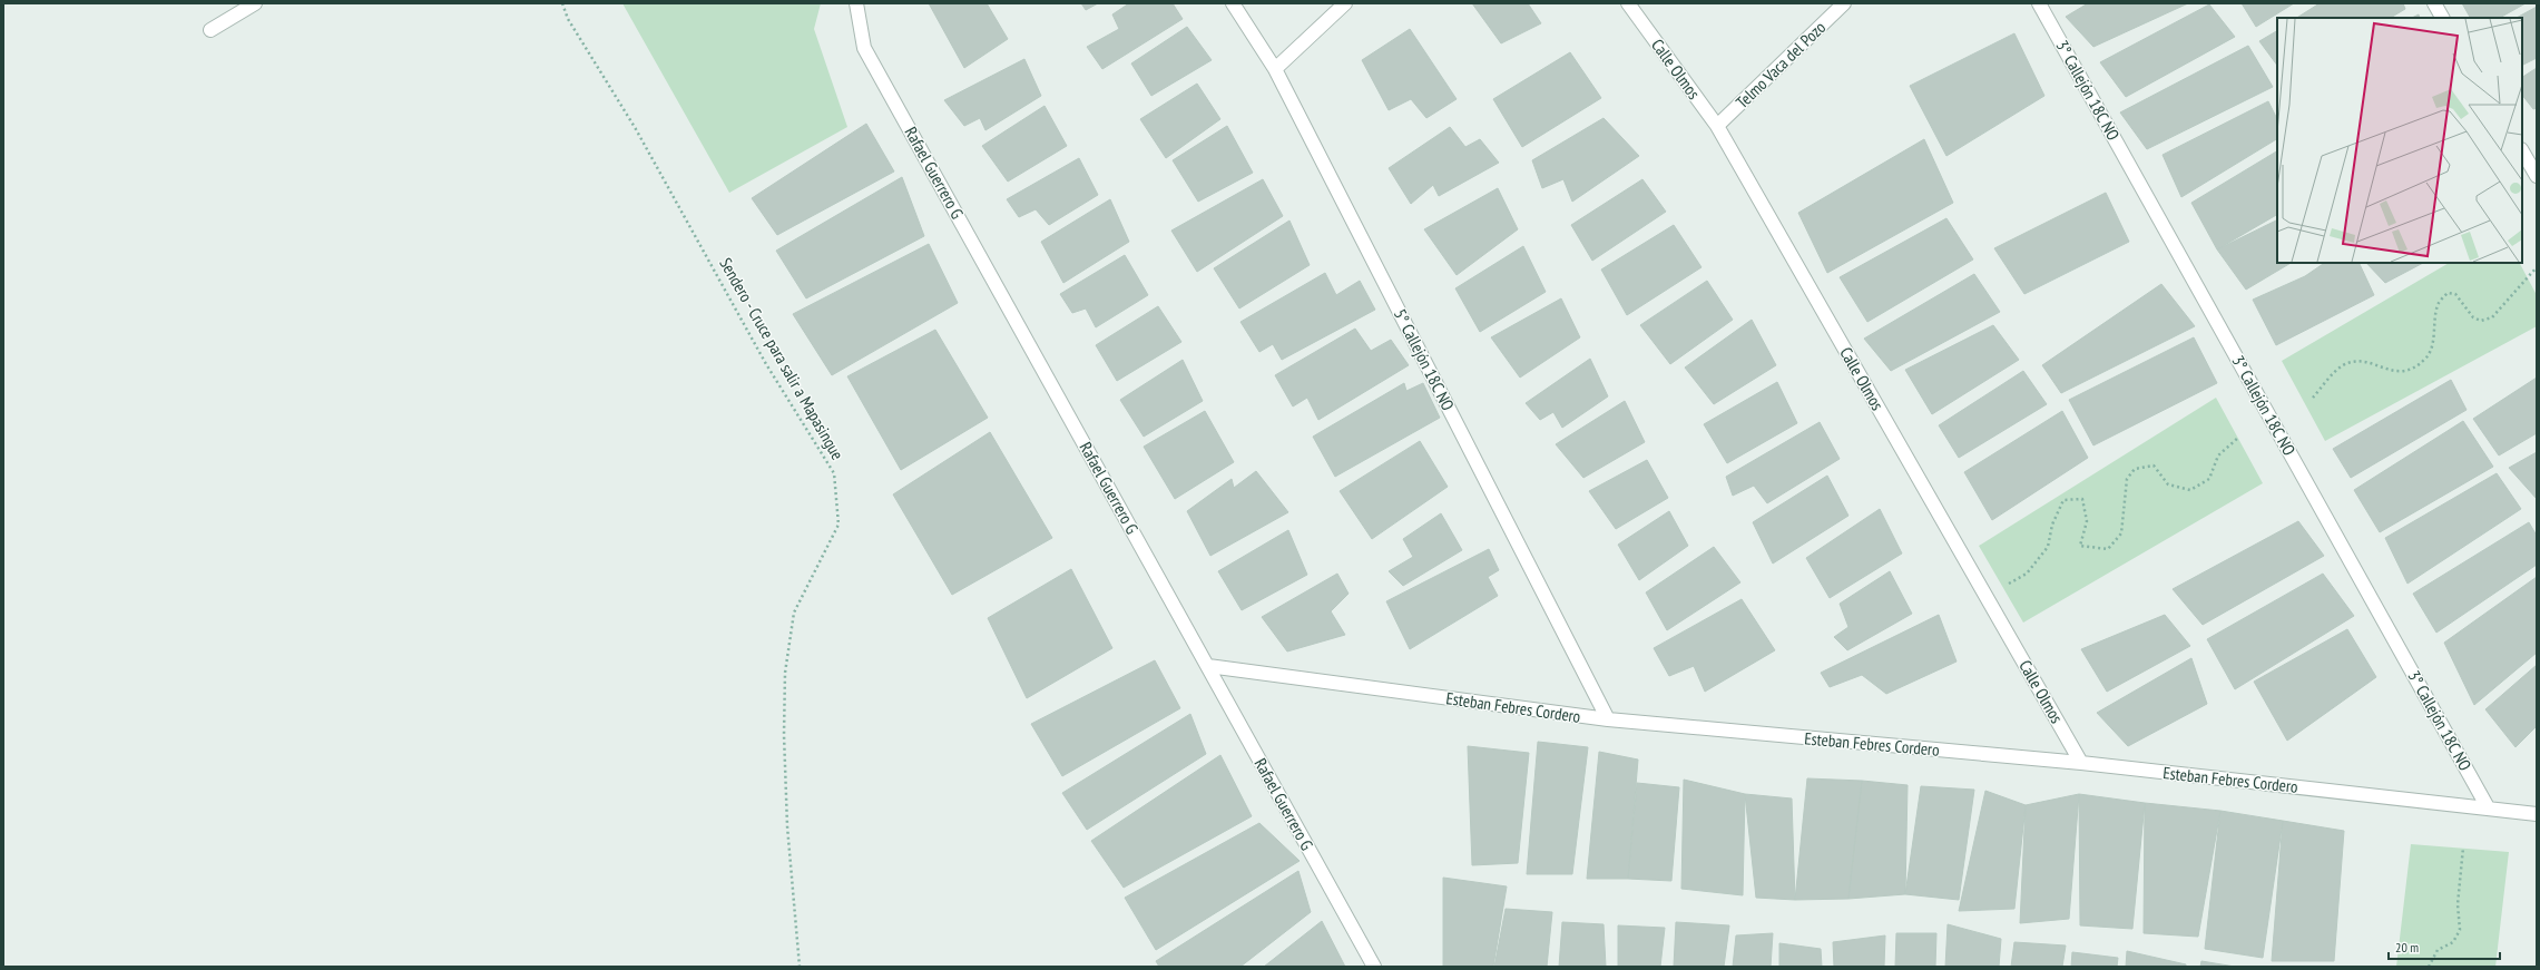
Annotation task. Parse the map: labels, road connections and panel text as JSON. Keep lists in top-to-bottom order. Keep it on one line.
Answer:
{"streets":{"street":["Telmo Vaca del Pozo","Calle Olmos","3° Callejón 18C NO","Rafael Guerrero G","5° Callejón 18C NO","Esteban Febres Cordero"],"path":["Sendero - Cruce para salir a Mapasingue"]},"crossings":[["Telmo Vaca del Pozo","Calle Olmos"],["Calle Olmos","Esteban Febres Cordero"],["3° Callejón 18C NO","Esteban Febres Cordero"],["Rafael Guerrero G","Esteban Febres Cordero"],["5° Callejón 18C NO","Esteban Febres Cordero"]],"scale_bar":"20 m"}
